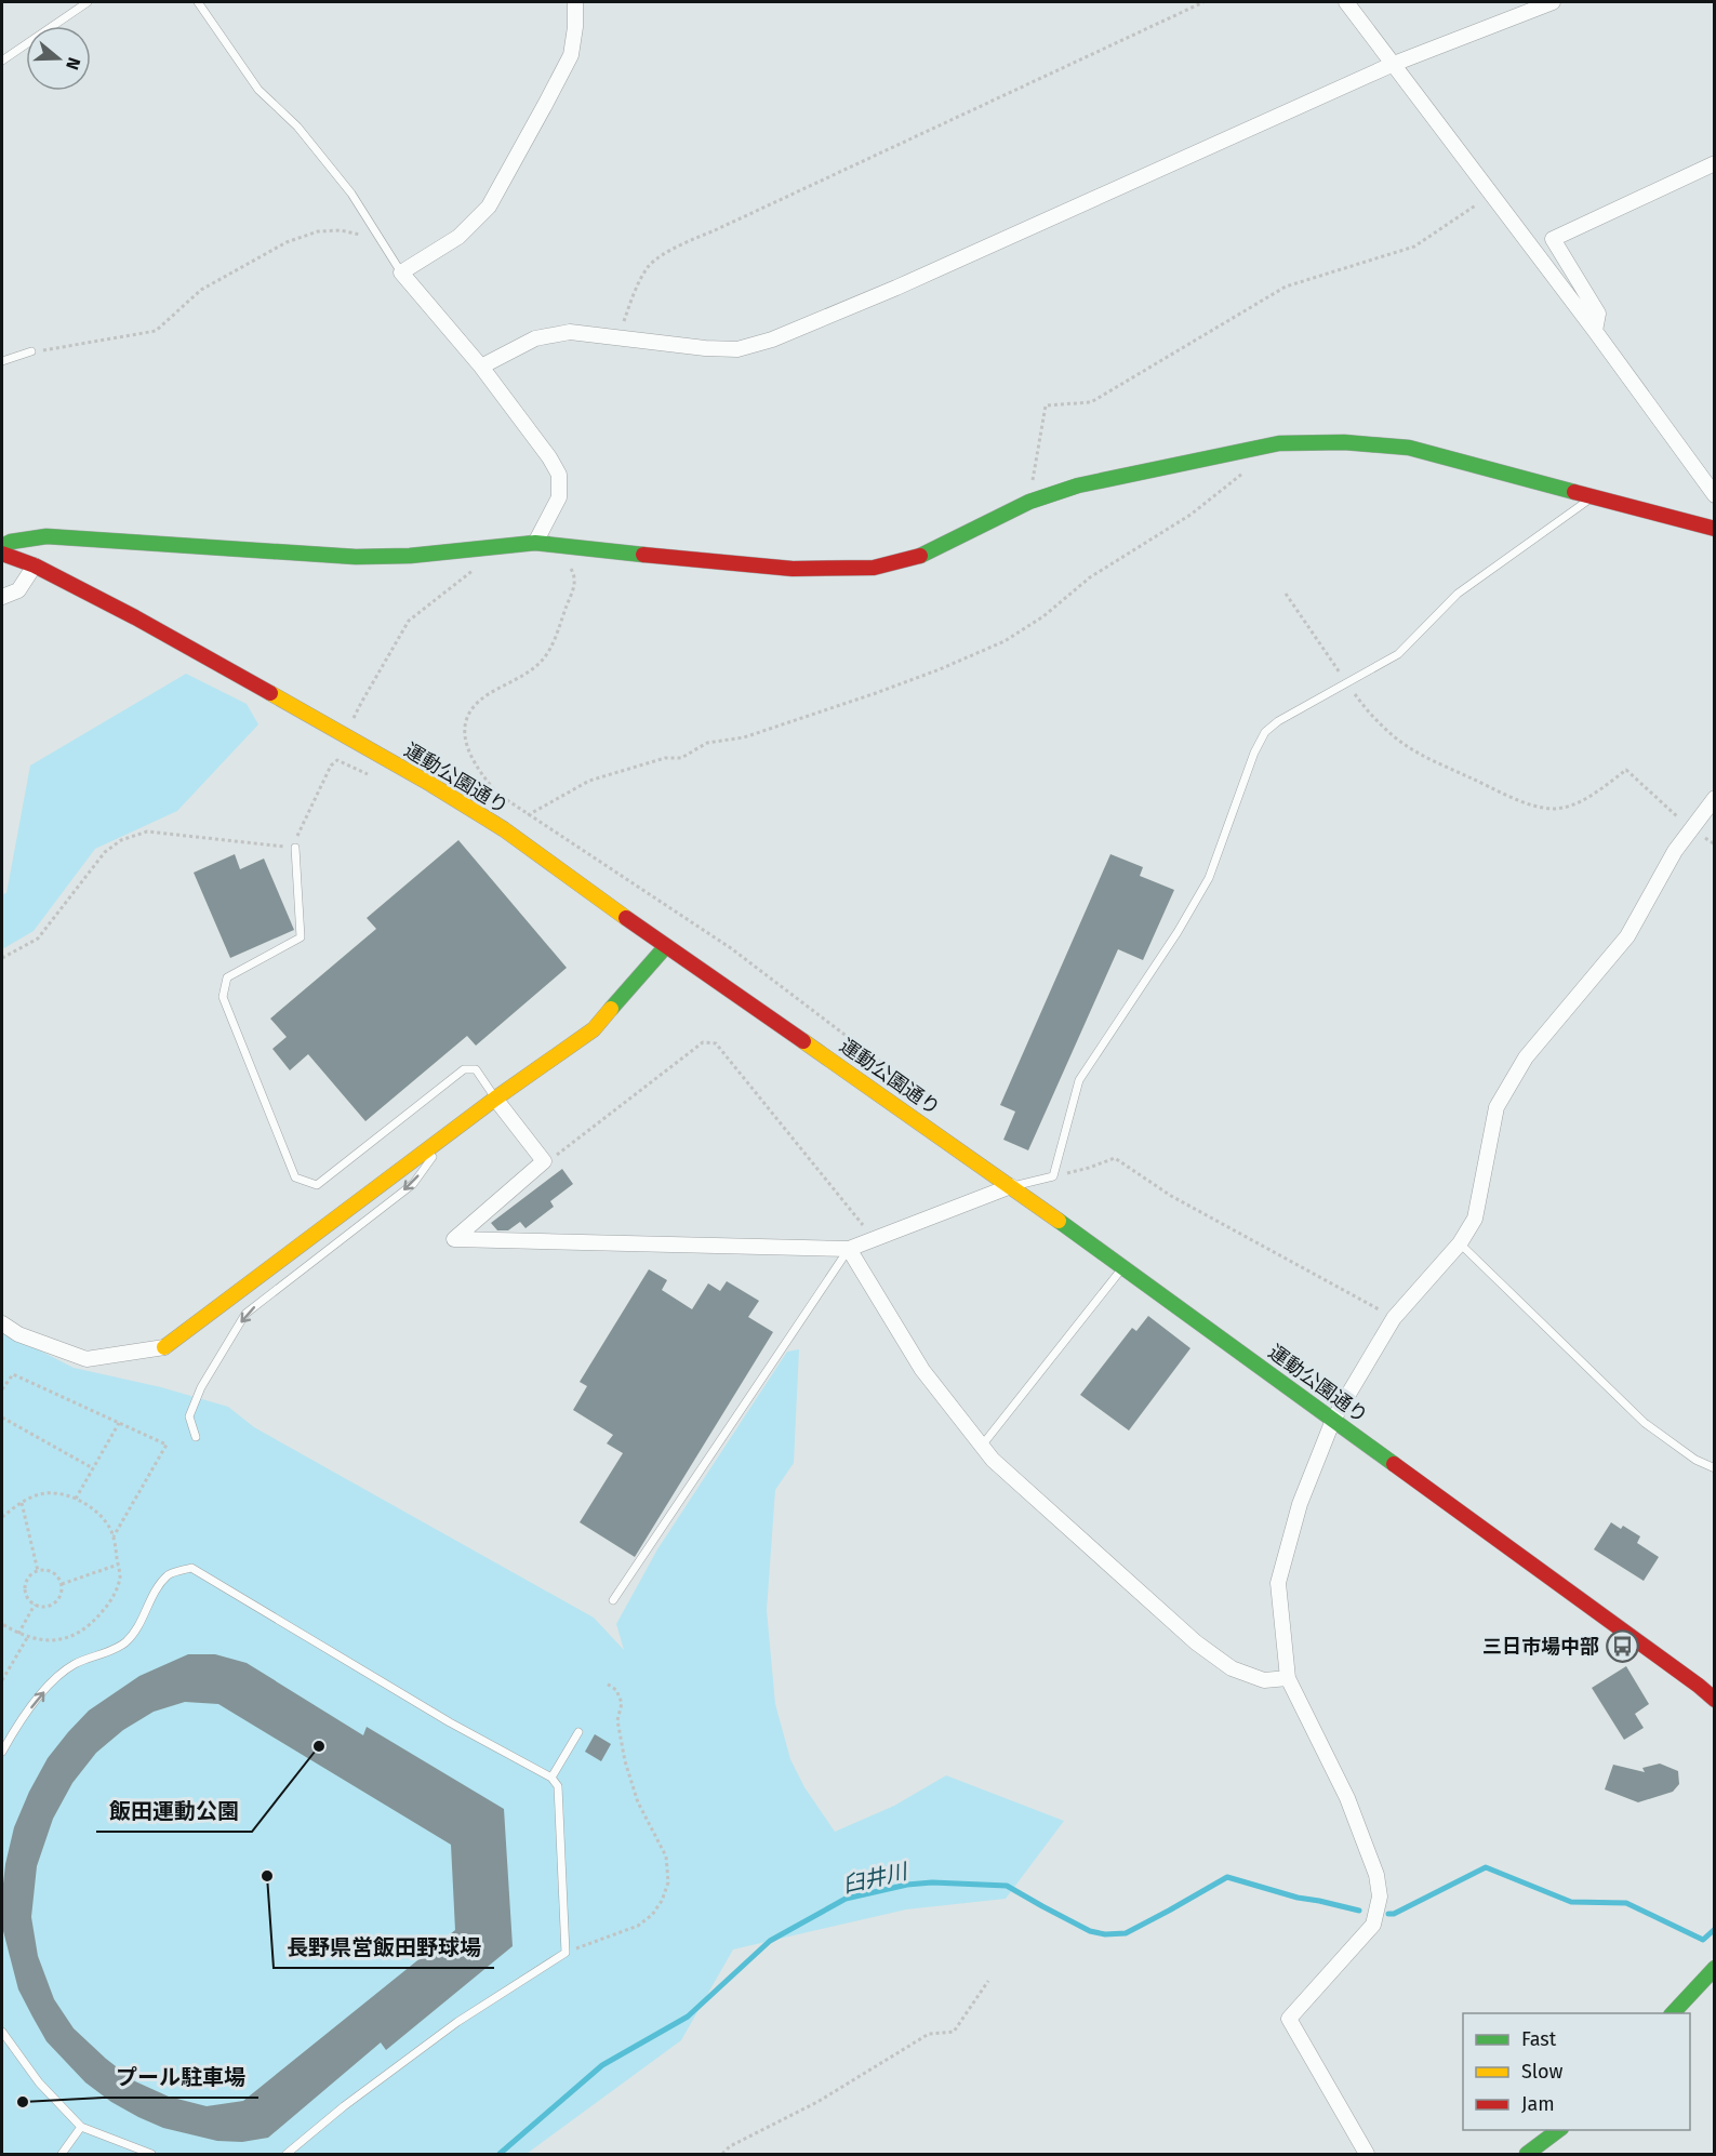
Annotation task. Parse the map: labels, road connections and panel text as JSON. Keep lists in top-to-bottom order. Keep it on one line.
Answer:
{"streets":{"street":["運動公園通り"]},"water":["臼井川"],"places":{"bus stop":["三日市場中部"],"other":["飯田運動公園","長野県営飯田野球場","プール駐車場"]},"legend":["Fast","Slow","Jam"],"north":"right"}
